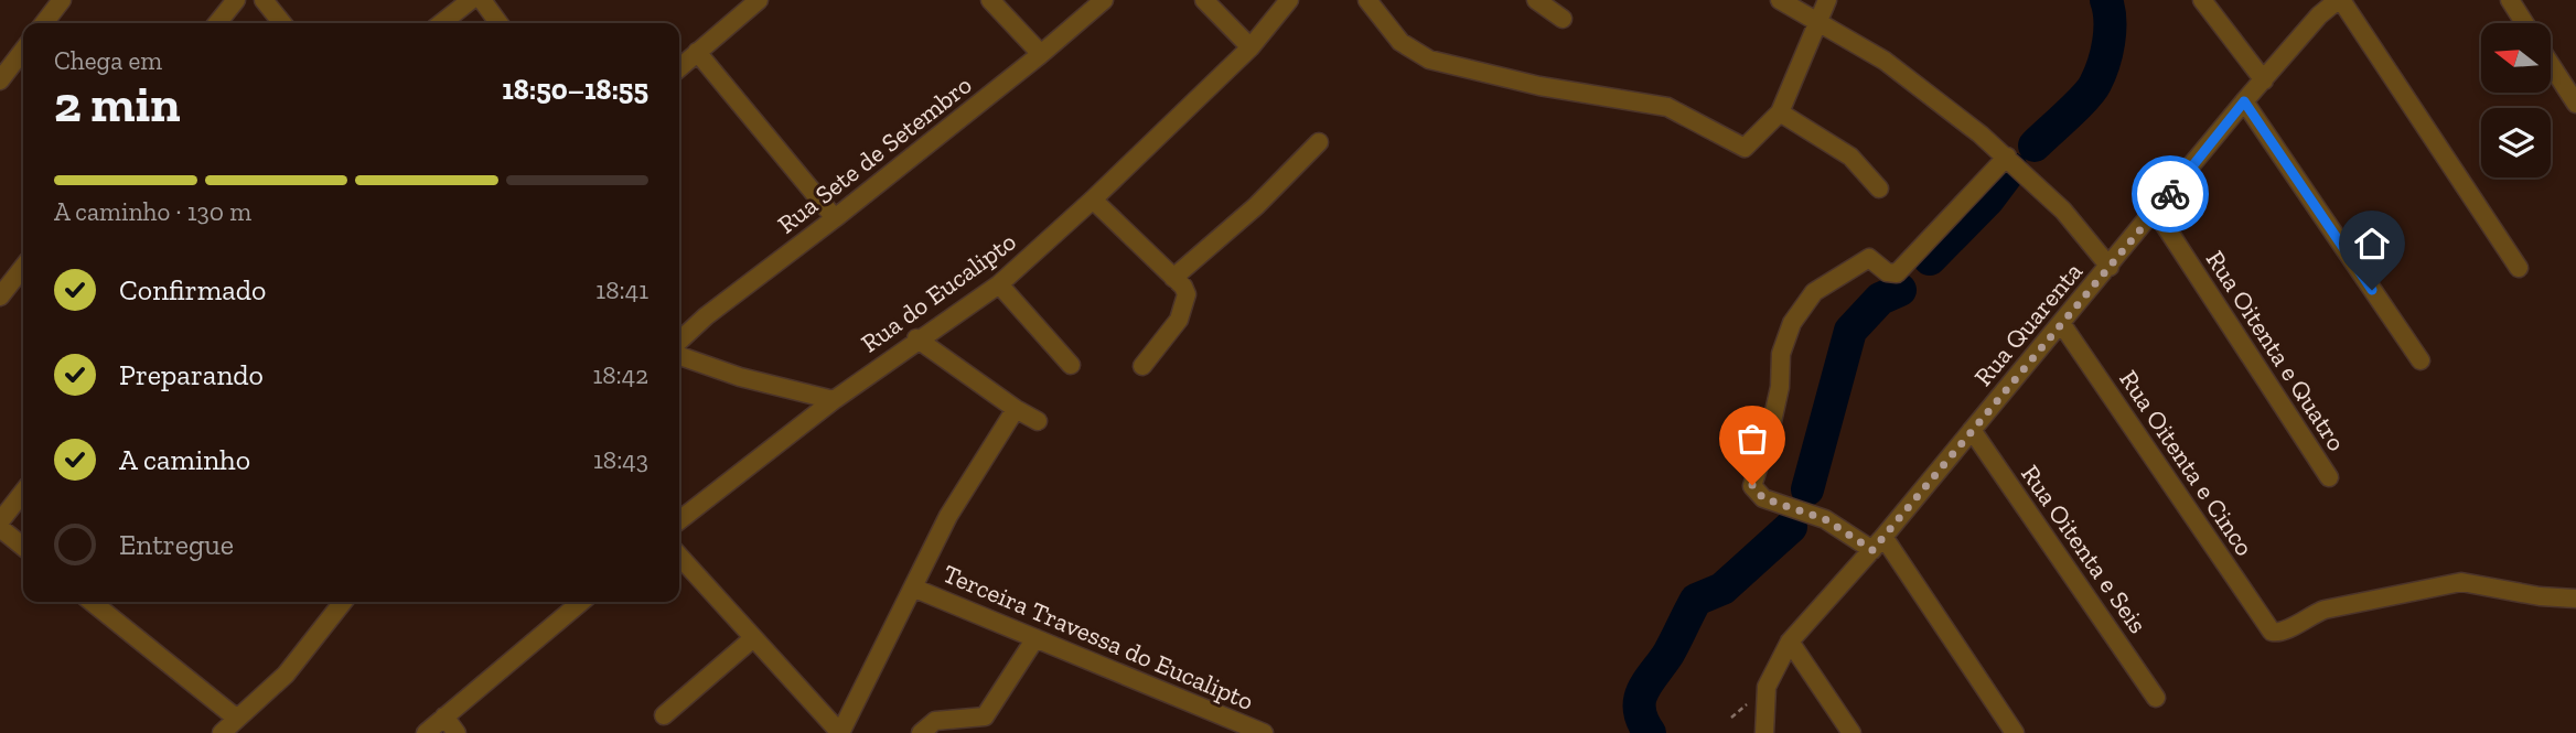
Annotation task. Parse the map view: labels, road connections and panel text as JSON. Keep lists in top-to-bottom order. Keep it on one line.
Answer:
{"streets":{"street":["Rua Sete de Setembro","Rua do Eucalipto","Rua Quarenta","Rua Oitenta e Quatro","Rua Oitenta e Cinco","Rua Oitenta e Seis","Terceira Travessa do Eucalipto"]},"crossings":[["Rua Quarenta","Rua Oitenta e Quatro"],["Rua Quarenta","Rua Oitenta e Cinco"],["Rua Quarenta","Rua Oitenta e Seis"]],"north":"left","page":{"heading":["2 min","Chega em","18:50–18:55"],"bar":"A caminho · 130 m","list":[["Confirmado","18:41"],["Preparando","18:42"],["A caminho","18:43"],"Entregue"]}}
